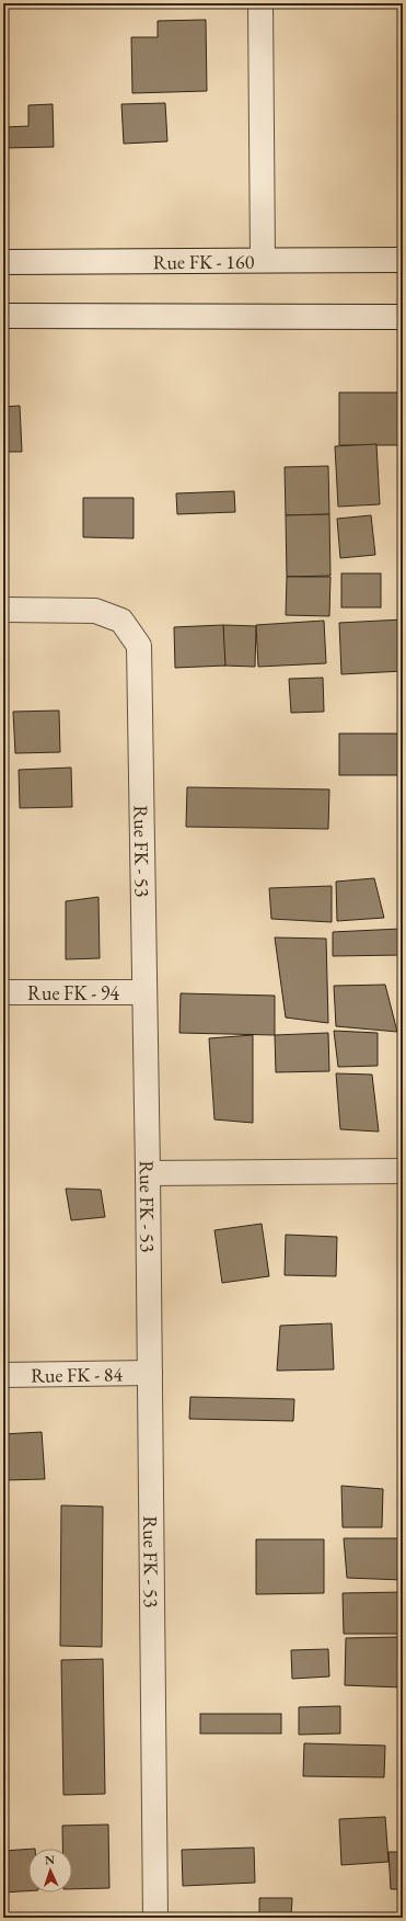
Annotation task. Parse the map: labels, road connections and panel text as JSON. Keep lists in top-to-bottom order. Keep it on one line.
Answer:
{"streets":{"street":["Rue FK - 160","Rue FK - 53","Rue FK - 94","Rue FK - 84"]},"crossings":[["Rue FK - 53","Rue FK - 94"],["Rue FK - 53","Rue FK - 84"]],"north":"top"}
